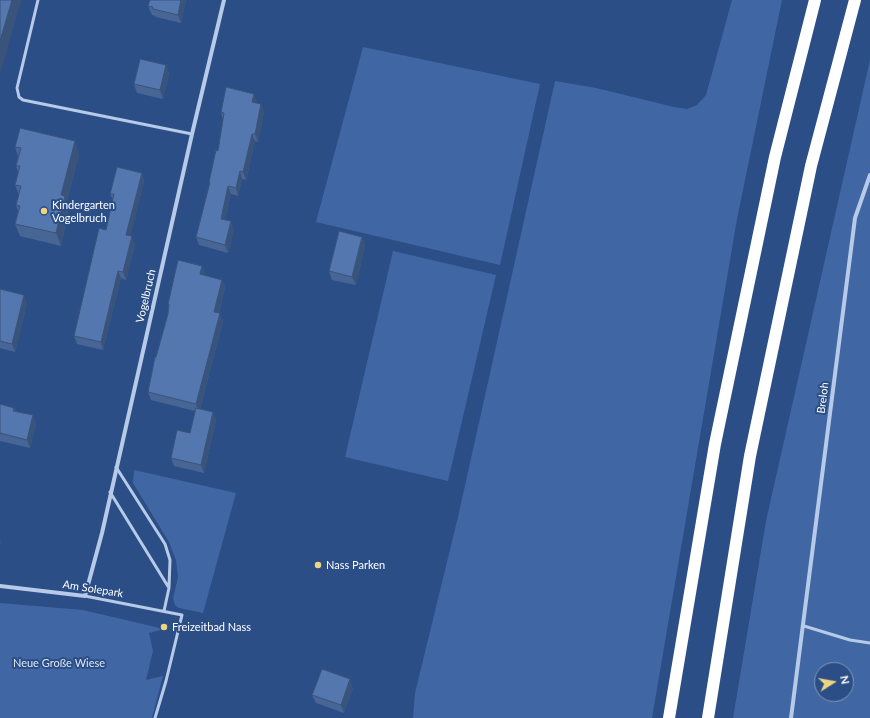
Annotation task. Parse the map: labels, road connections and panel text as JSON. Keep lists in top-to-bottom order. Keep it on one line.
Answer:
{"streets":{"street":["Vogelbruch","Breloh","Am Solepark"]},"crossings":[["Vogelbruch","Am Solepark"]],"parks":["Neue Große Wiese"],"places":["Kindergarten Vogelbruch","Nass Parken","Freizeitbad Nass"],"north":"right"}
